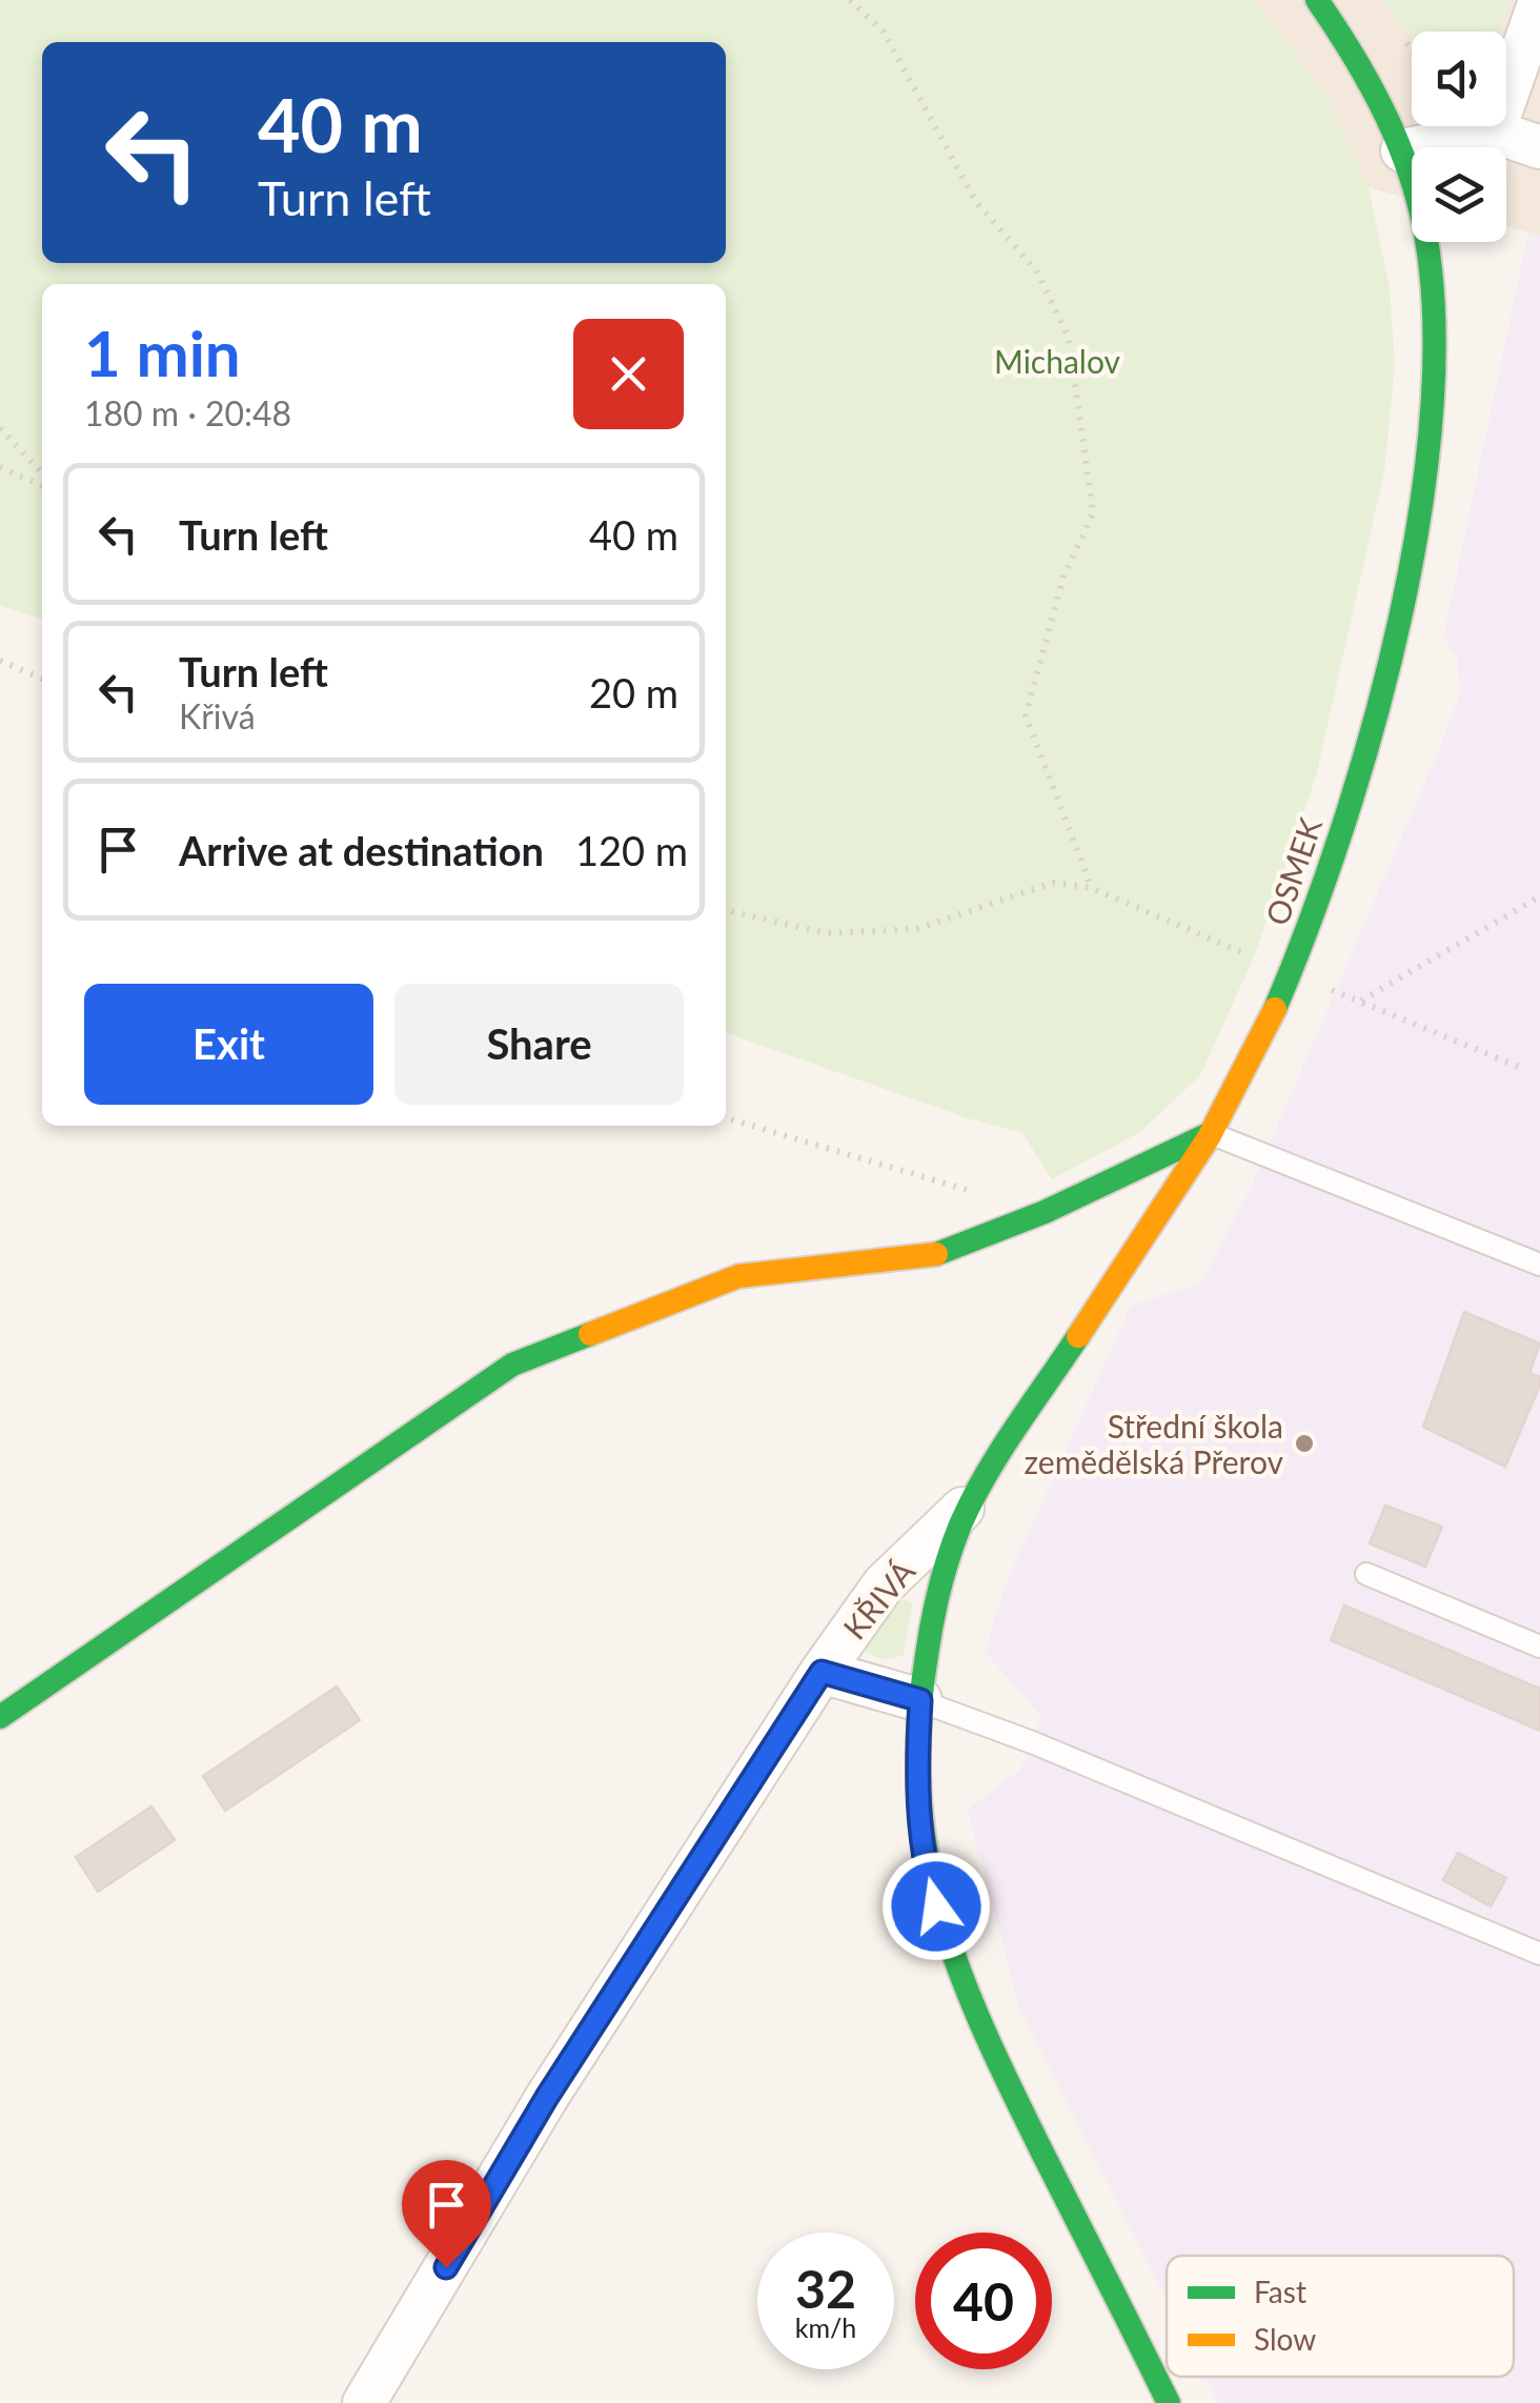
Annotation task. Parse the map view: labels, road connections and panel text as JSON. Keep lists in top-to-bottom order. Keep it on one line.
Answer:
{"streets":{"street":["OSMEK","KŘIVÁ"]},"crossings":[["OSMEK","KŘIVÁ"]],"parks":["Michalov"],"places":["Střední škola zemědělská Přerov"],"legend":["Fast","Slow"],"page":{"turn":["40 m","Turn left"],"heading":["1 min","180 m · 20:48"],"list":[{"name":"Turn left","value":"40 m"},{"name":"Turn left","note":"Křivá","value":"20 m"},{"name":"Arrive at destination","value":"120 m"}],"buttons":["Exit","Share"],"speed":"32 km/h","limit":"40"}}
